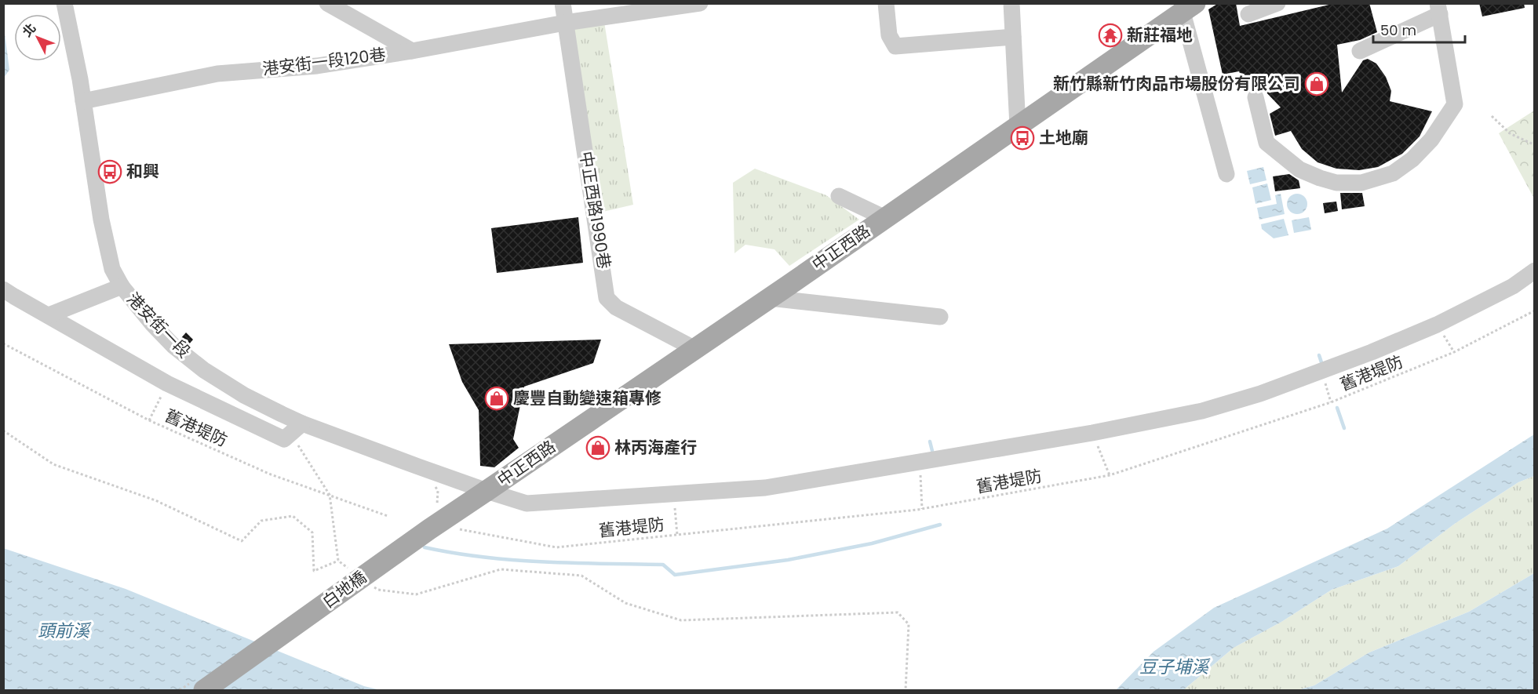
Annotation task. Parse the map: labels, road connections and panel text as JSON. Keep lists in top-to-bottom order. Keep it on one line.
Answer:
{"streets":{"main road":["中正西路","白地橋"],"street":["港安街一段120巷","中正西路1990巷","港安街一段"],"path":["舊港堤防"]},"crossings":[["港安街一段120巷","中正西路1990巷"],["港安街一段120巷","港安街一段"],["中正西路1990巷","中正西路"],["中正西路","港安街一段"],["中正西路","白地橋"],["港安街一段","白地橋"]],"water":["頭前溪","豆子埔溪"],"places":{"temple":["新莊福地"],"shop":["新竹縣新竹肉品市場股份有限公司","慶豐自動變速箱專修","林丙海產行"],"bus stop":["土地廟","和興"]},"scale_bar":"50 m","north":"top left"}
